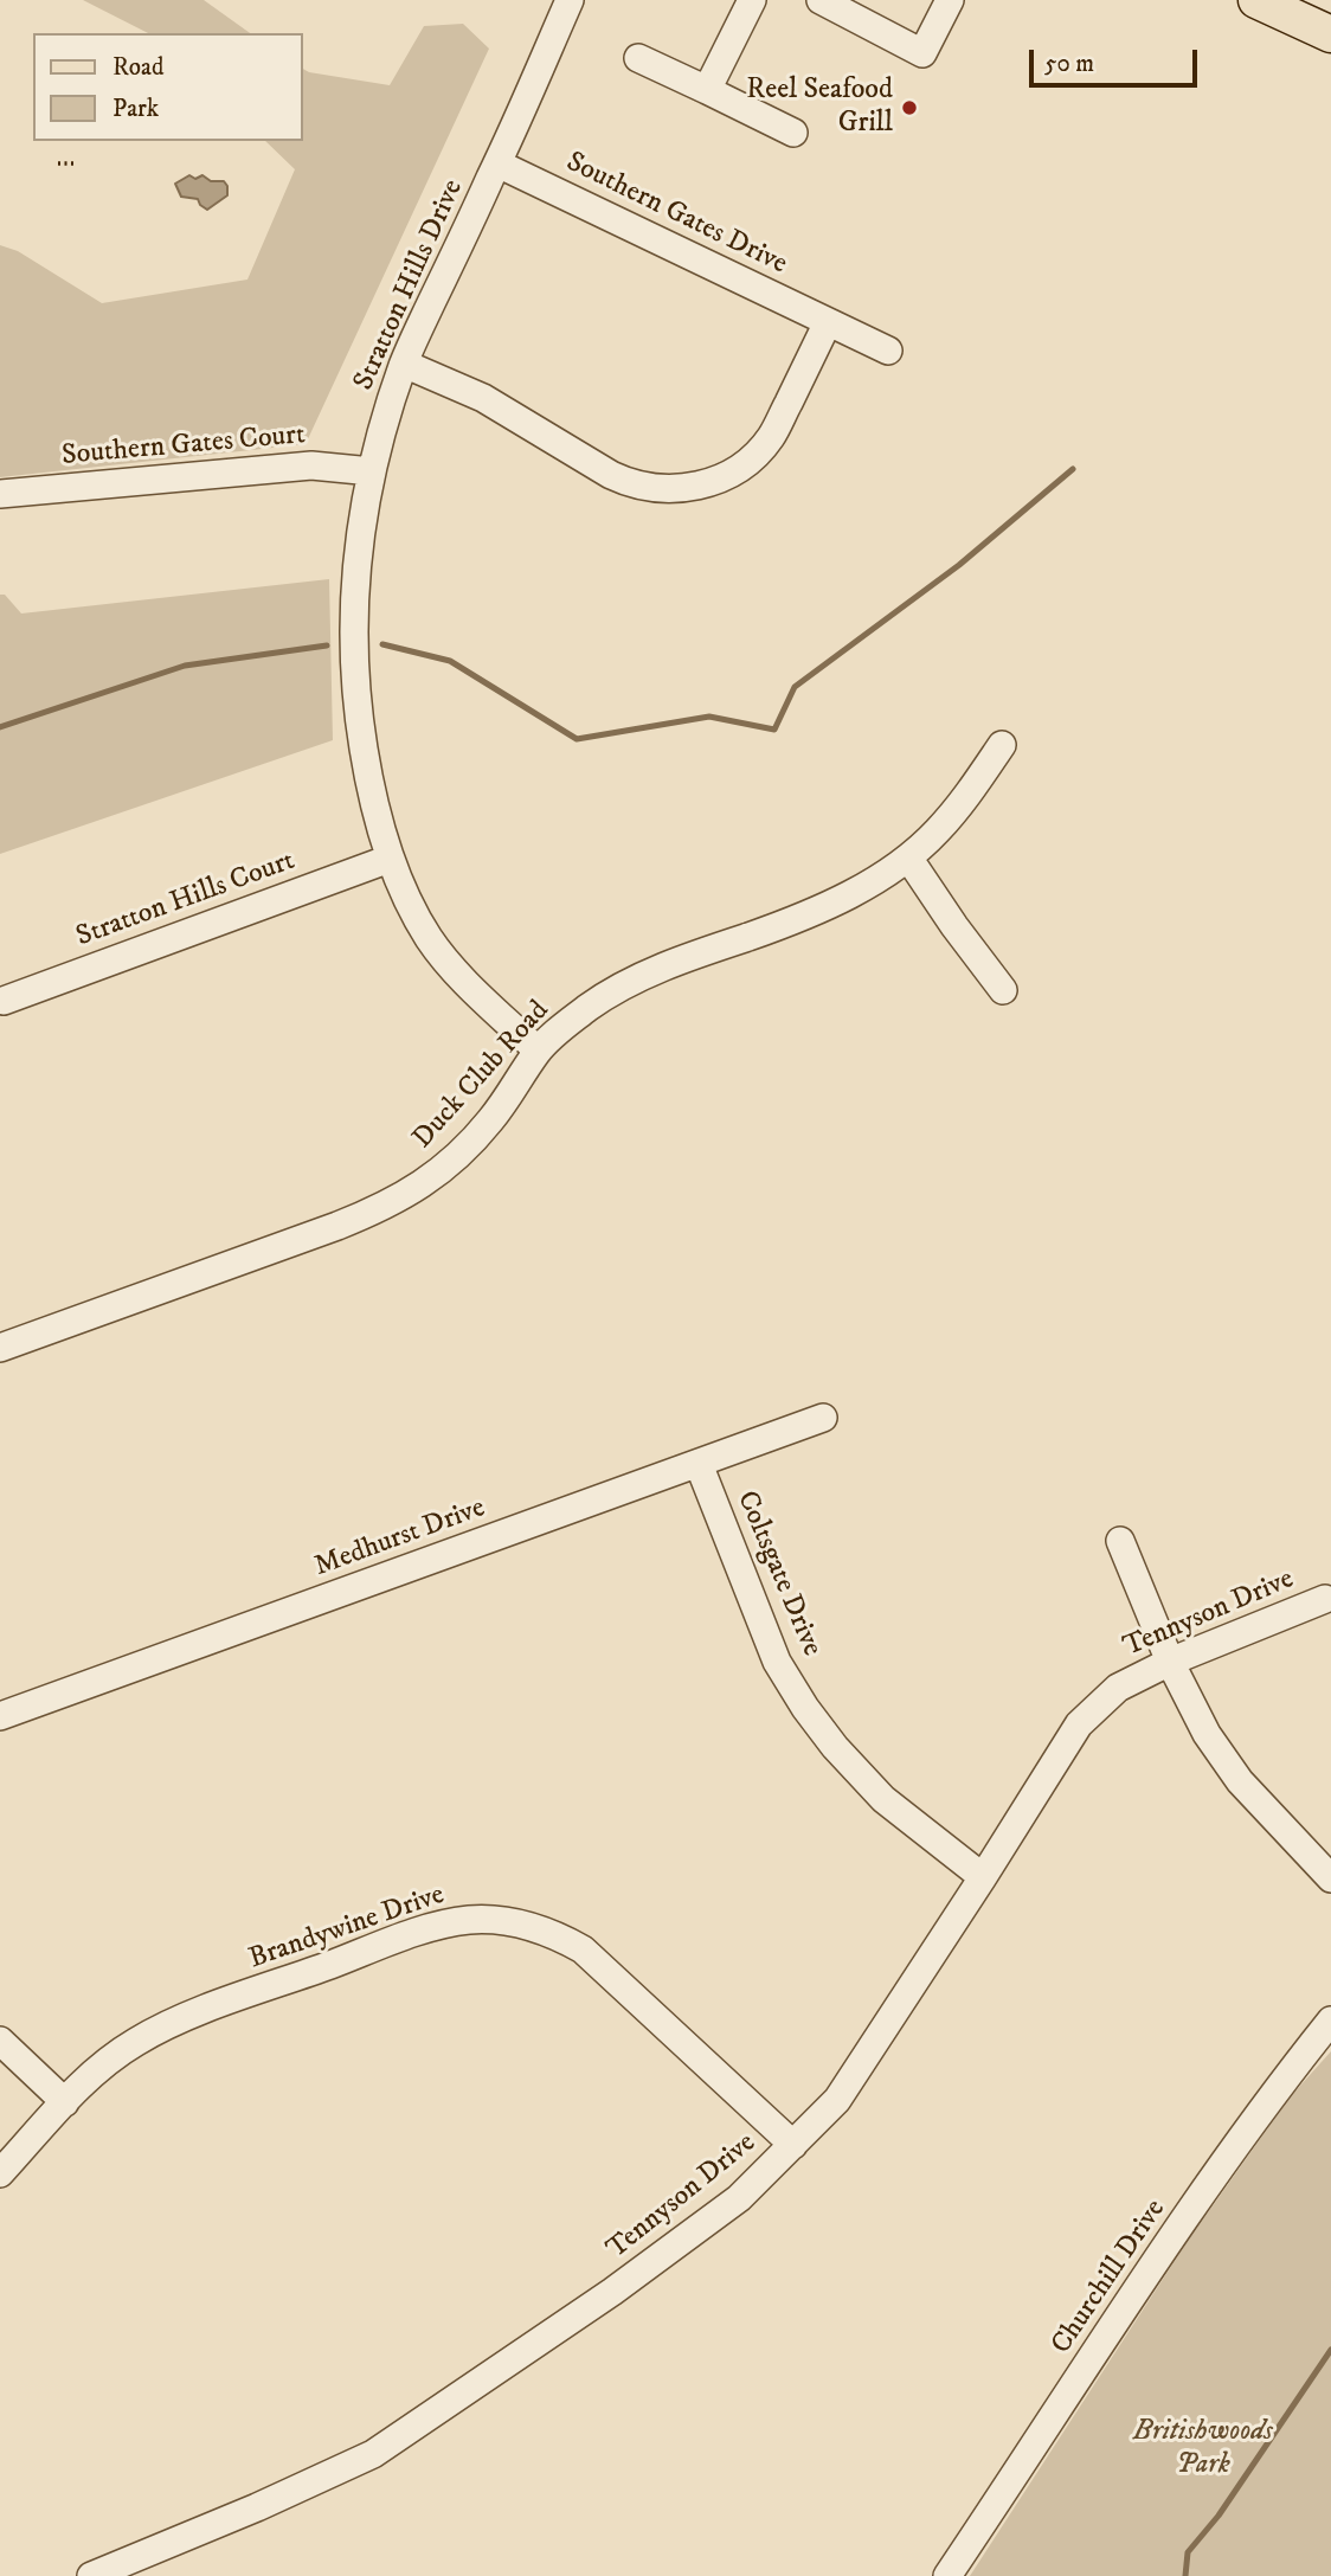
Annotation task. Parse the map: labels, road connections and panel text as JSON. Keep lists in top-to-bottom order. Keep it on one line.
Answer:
{"streets":{"street":["Southern Gates Drive","Stratton Hills Drive","Southern Gates Court","Stratton Hills Court","Duck Club Road","Medhurst Drive","Coltsgate Drive","Tennyson Drive","Brandywine Drive","Churchill Drive"]},"crossings":[["Southern Gates Drive","Stratton Hills Drive"],["Stratton Hills Drive","Southern Gates Court"],["Stratton Hills Drive","Stratton Hills Court"],["Stratton Hills Drive","Duck Club Road"],["Medhurst Drive","Coltsgate Drive"],["Coltsgate Drive","Tennyson Drive"],["Tennyson Drive","Brandywine Drive"]],"parks":["Britishwoods Park"],"places":["Reel Seafood Grill"],"legend":["Road","Park"],"scale_bar":"50 m"}
